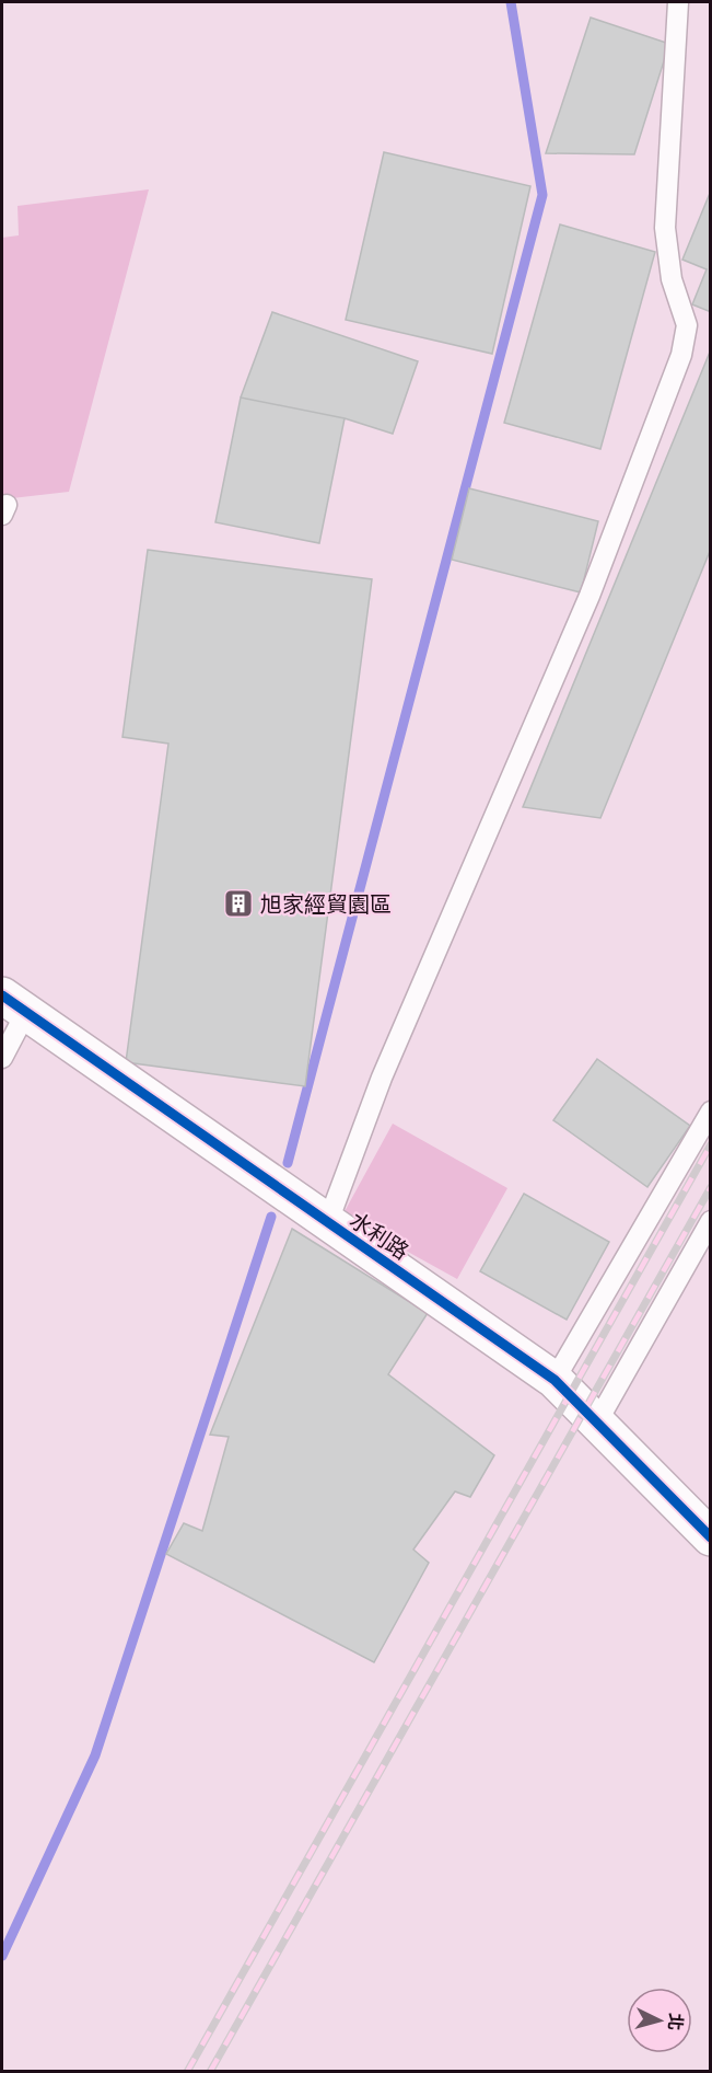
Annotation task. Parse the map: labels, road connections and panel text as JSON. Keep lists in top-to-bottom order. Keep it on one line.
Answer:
{"streets":{"street":["水利路"]},"places":{"building":["旭家經貿園區"]},"north":"right"}
